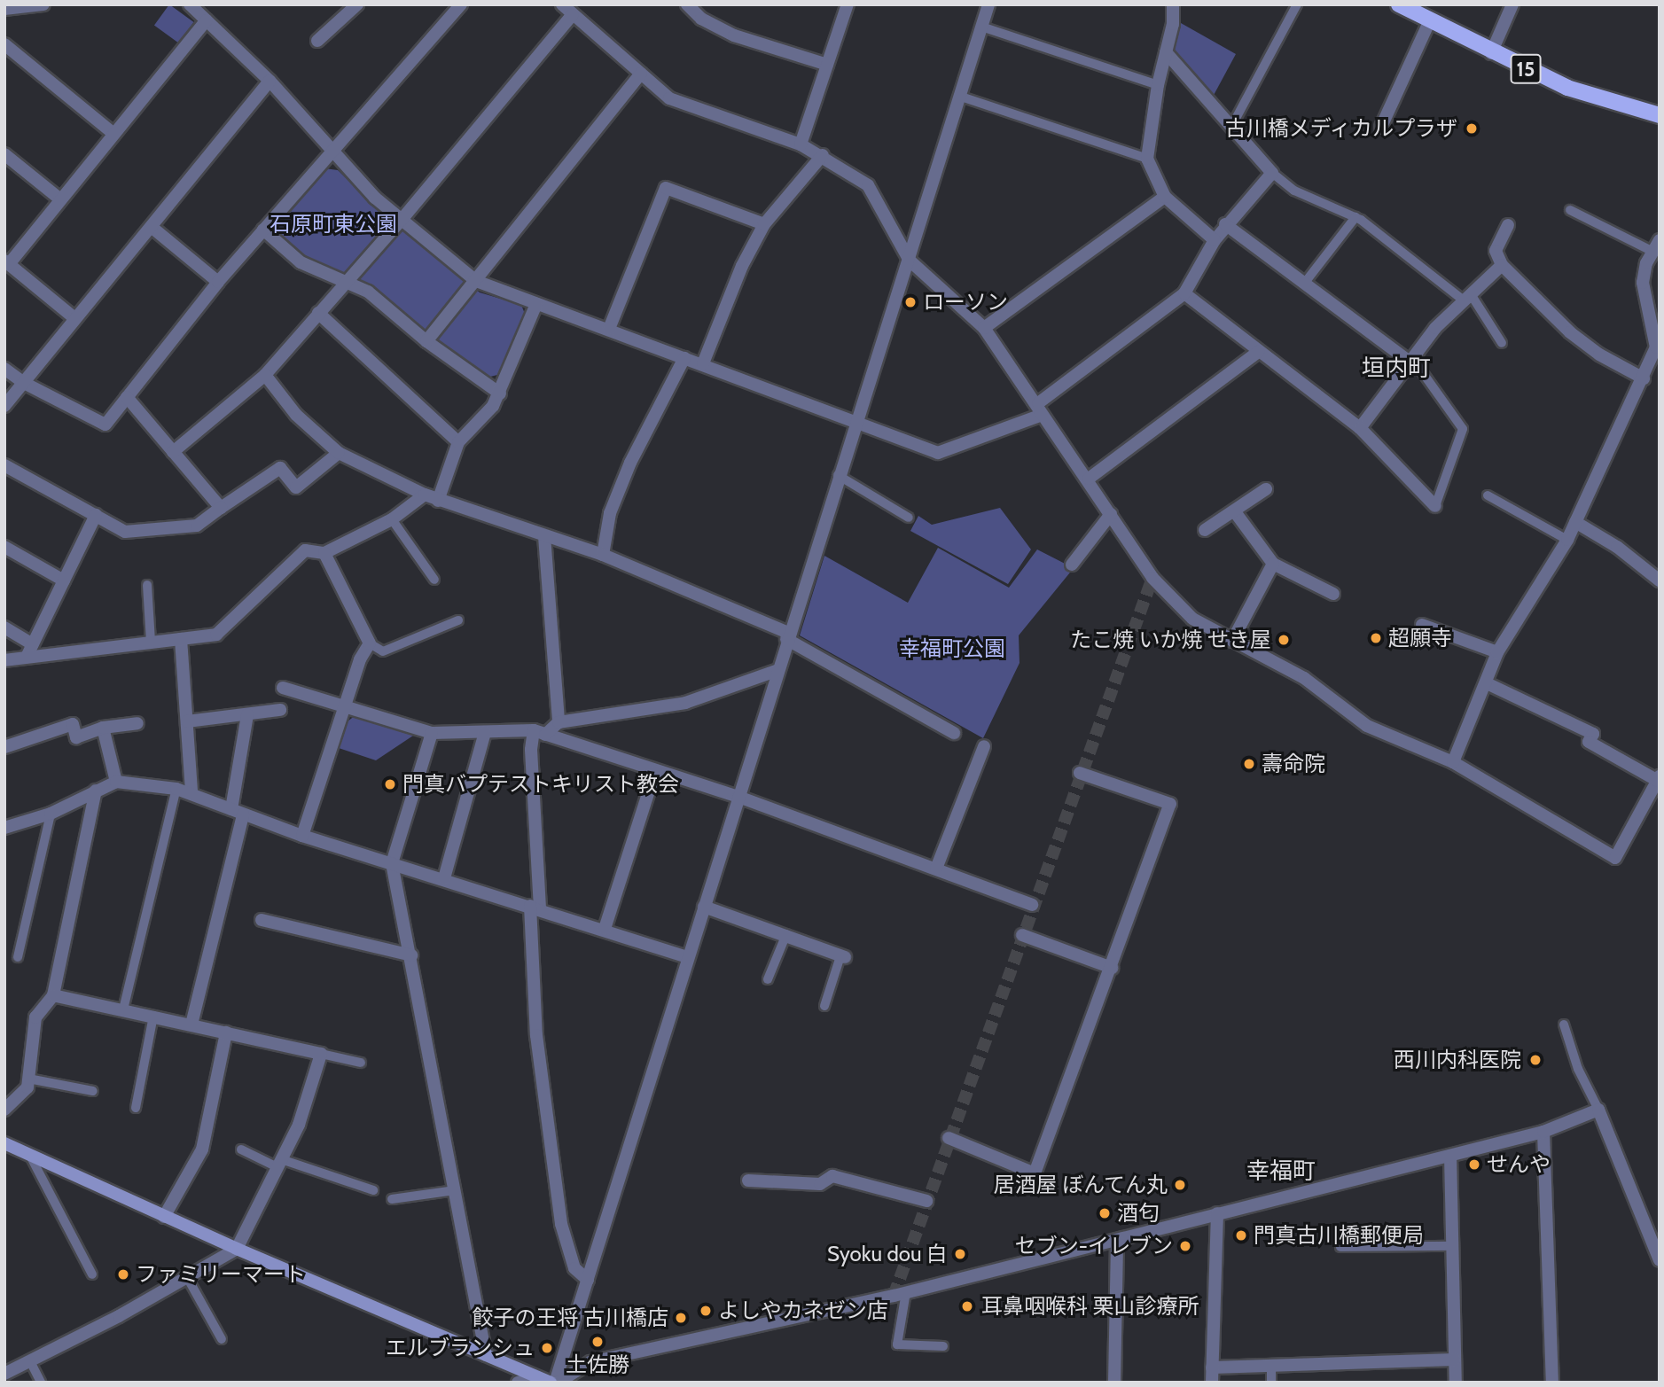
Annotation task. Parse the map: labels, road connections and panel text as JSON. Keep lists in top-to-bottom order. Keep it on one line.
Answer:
{"streets":{"main road":["15"]},"districts":["垣内町","幸福町"],"parks":["石原町東公園","幸福町公園"],"places":["古川橋メディカルプラザ","ローソン","超願寺","たこ焼 いか焼 せき屋","壽命院","門真バプテストキリスト教会","西川内科医院","せんや","居酒屋 ぼんてん丸","酒匂","門真古川橋郵便局","セブン-イレブン","Syoku dou 白","ファミリーマート","耳鼻咽喉科 栗山診療所","よしやカネゼン店","餃子の王将 古川橋店","土佐勝","エルブランシュ"]}
